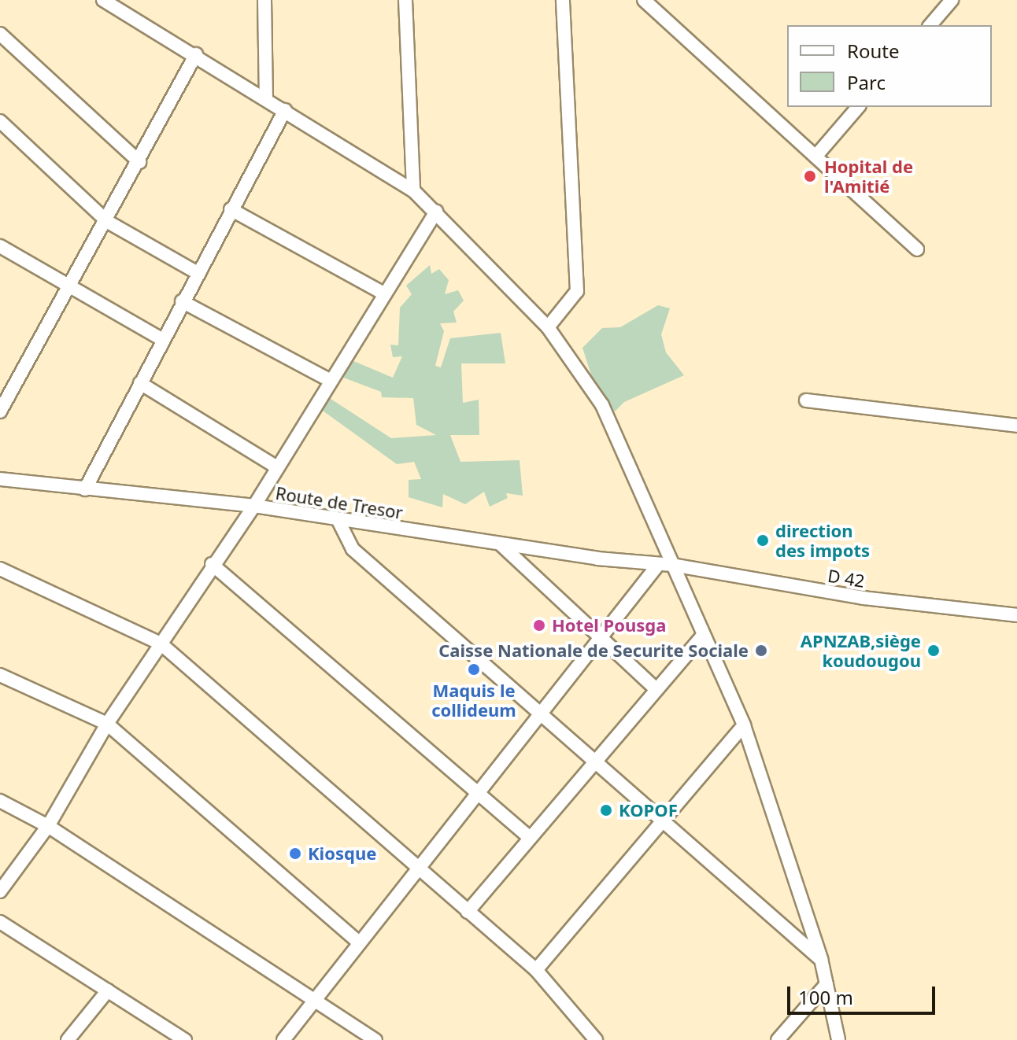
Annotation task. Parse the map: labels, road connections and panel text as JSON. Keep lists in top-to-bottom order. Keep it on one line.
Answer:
{"streets":{"street":["Route de Tresor","D 42"]},"crossings":[["Route de Tresor","D 42"]],"places":["Hopital de l'Amitié","direction des impots","Hotel Pousga","Caisse Nationale de Securite Sociale","APNZAB,siège koudougou","Maquis le collideum","KOPOF","Kiosque"],"legend":["Route","Parc"],"scale_bar":"100 m"}
